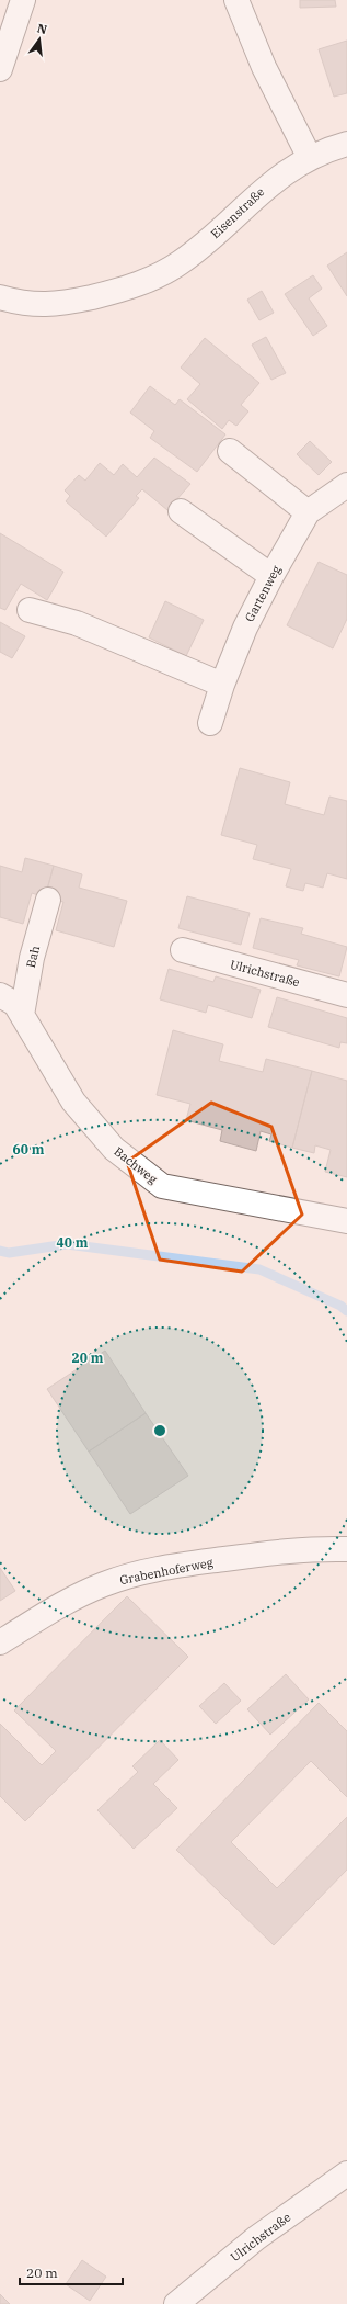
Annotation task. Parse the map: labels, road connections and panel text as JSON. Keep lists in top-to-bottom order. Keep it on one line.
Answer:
{"streets":{"street":["Eisenstraße","Gartenweg","Bah","Ulrichstraße","Bachweg","Grabenhoferweg"]},"crossings":[["Bah","Bachweg"]],"scale_bar":"20 m","north":"top","rings":["60 m","40 m","20 m"]}
